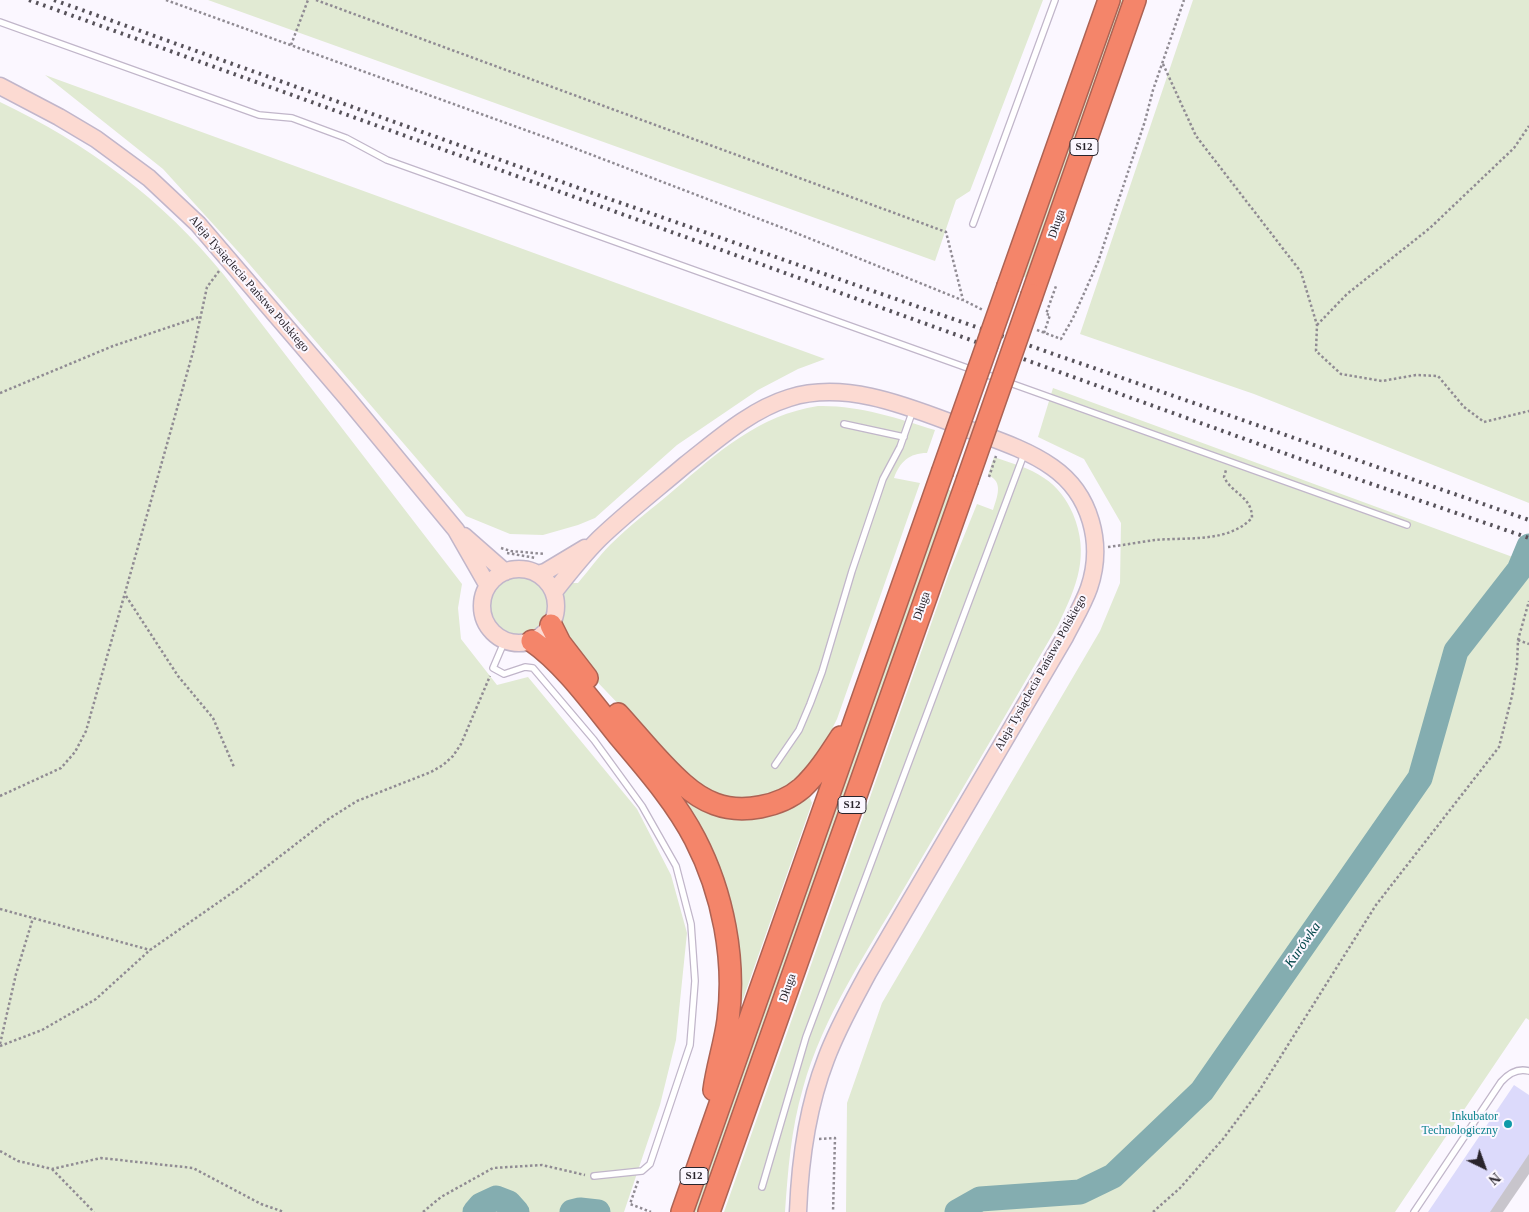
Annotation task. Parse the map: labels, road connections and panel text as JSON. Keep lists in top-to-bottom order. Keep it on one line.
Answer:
{"streets":{"highway":["S12","Długa"],"street":["Aleja Tysiąclecia Państwa Polskiego"]},"crossings":[["S12","Długa"]],"water":["Kurówka"],"places":["Inkubator Technologiczny"],"north":"bottom right"}
